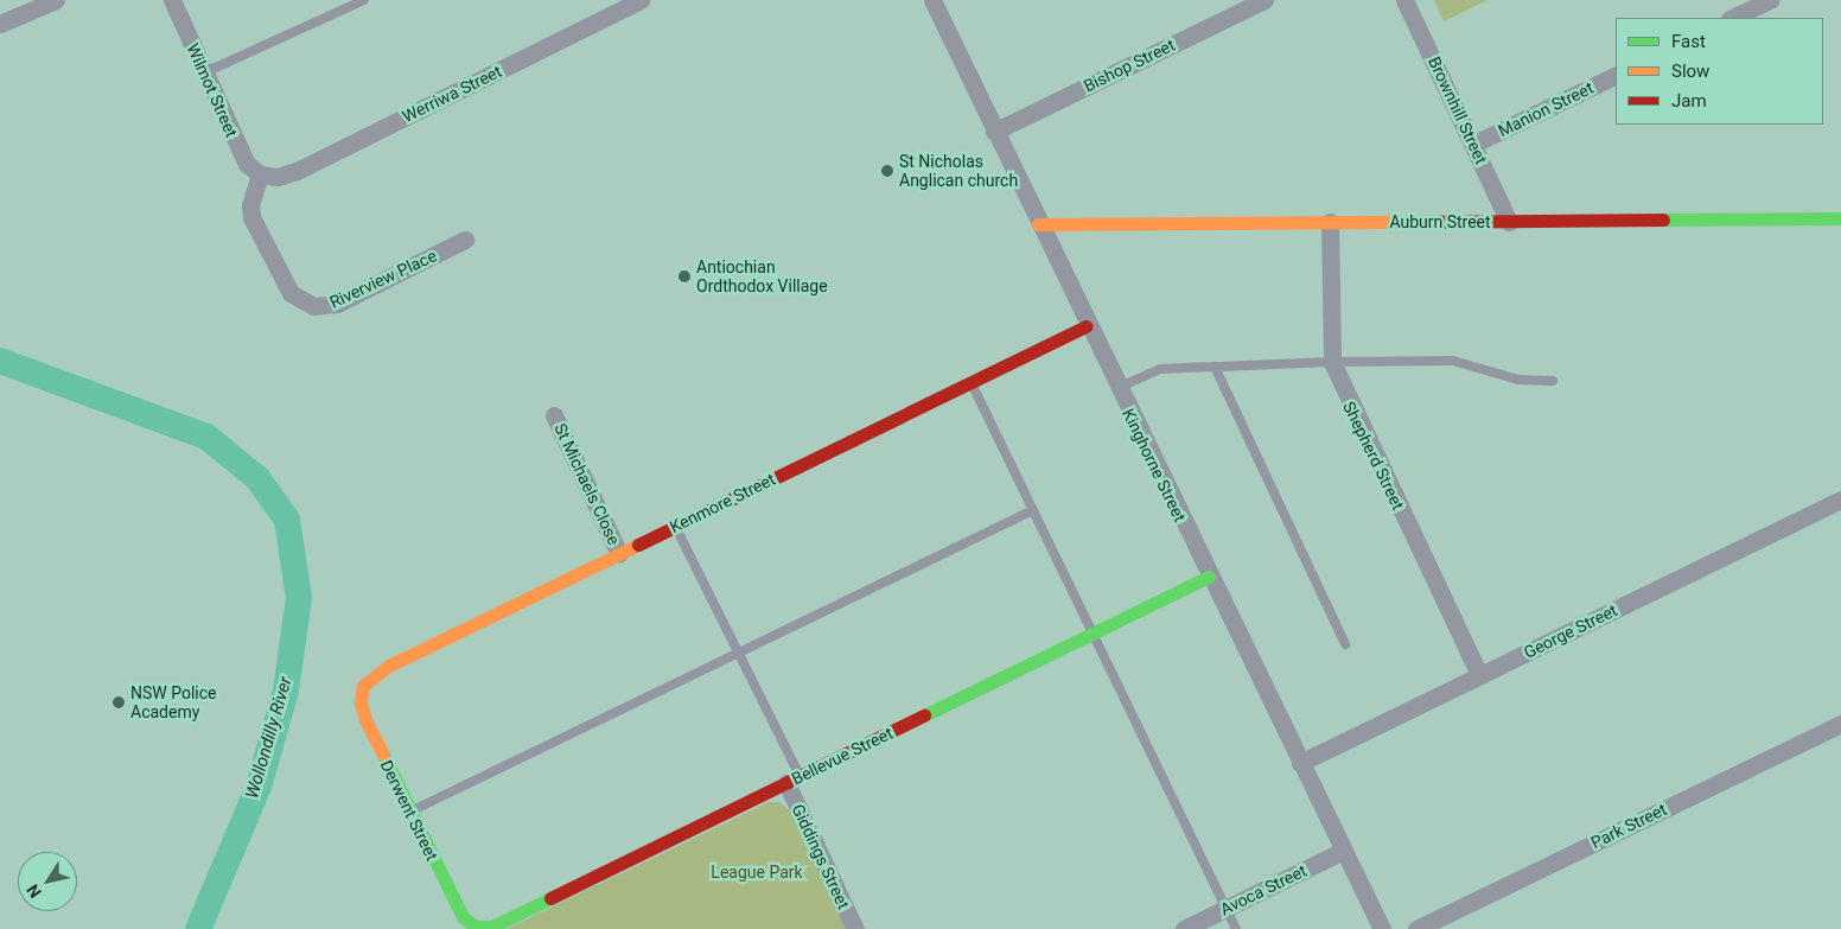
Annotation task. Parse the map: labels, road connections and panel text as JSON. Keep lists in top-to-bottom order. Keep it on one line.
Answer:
{"streets":{"street":["Bishop Street","Wilmot Street","Werriwa Street","Manion Street","Brownhill Street","Auburn Street","Riverview Place","Shepherd Street","Kinghorne Street","St Michaels Close","Kenmore Street","George Street","Bellevue Street","Derwent Street","Park Street","Giddings Street","Avoca Street"]},"crossings":[["Bishop Street","Kinghorne Street"],["Wilmot Street","Werriwa Street"],["Wilmot Street","Riverview Place"],["Werriwa Street","Riverview Place"],["Manion Street","Brownhill Street"],["Brownhill Street","Auburn Street"],["Auburn Street","Shepherd Street"],["Auburn Street","Kinghorne Street"],["Shepherd Street","George Street"],["Kinghorne Street","Kenmore Street"],["Kinghorne Street","George Street"],["Kinghorne Street","Bellevue Street"],["Kinghorne Street","Avoca Street"],["St Michaels Close","Kenmore Street"],["Kenmore Street","Derwent Street"],["Bellevue Street","Derwent Street"],["Bellevue Street","Giddings Street"]],"water":["Wollondilly River"],"parks":["League Park"],"places":["St Nicholas Anglican church","Antiochian Ordthodox Village","NSW Police Academy"],"legend":["Fast","Slow","Jam"],"north":"bottom left"}
